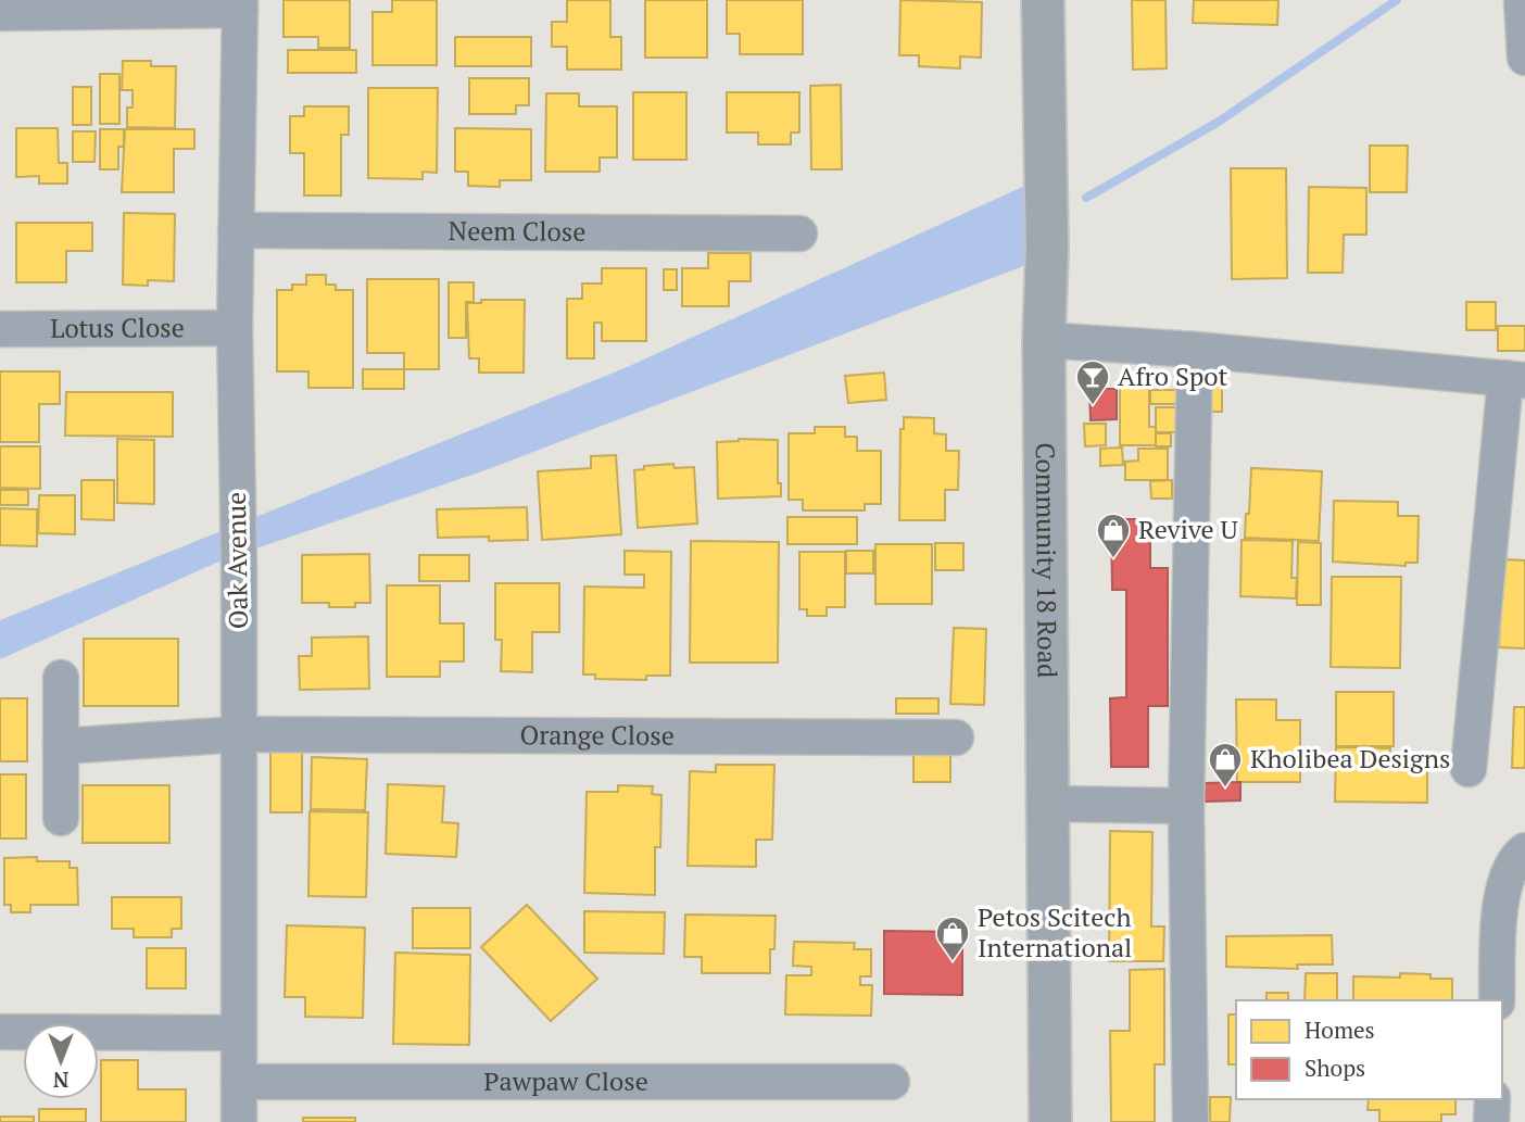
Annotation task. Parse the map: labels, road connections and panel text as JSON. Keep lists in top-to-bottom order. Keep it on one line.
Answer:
{"streets":{"main road":["Community 18 Road"],"street":["Neem Close","Lotus Close","Oak Avenue","Orange Close","Pawpaw Close"]},"crossings":[["Neem Close","Oak Avenue"],["Lotus Close","Oak Avenue"],["Oak Avenue","Orange Close"],["Oak Avenue","Pawpaw Close"]],"places":{"bar":["Afro Spot"],"shop":["Revive U","Kholibea Designs","Petos Scitech International"]},"legend":["Homes","Shops"],"north":"bottom"}
